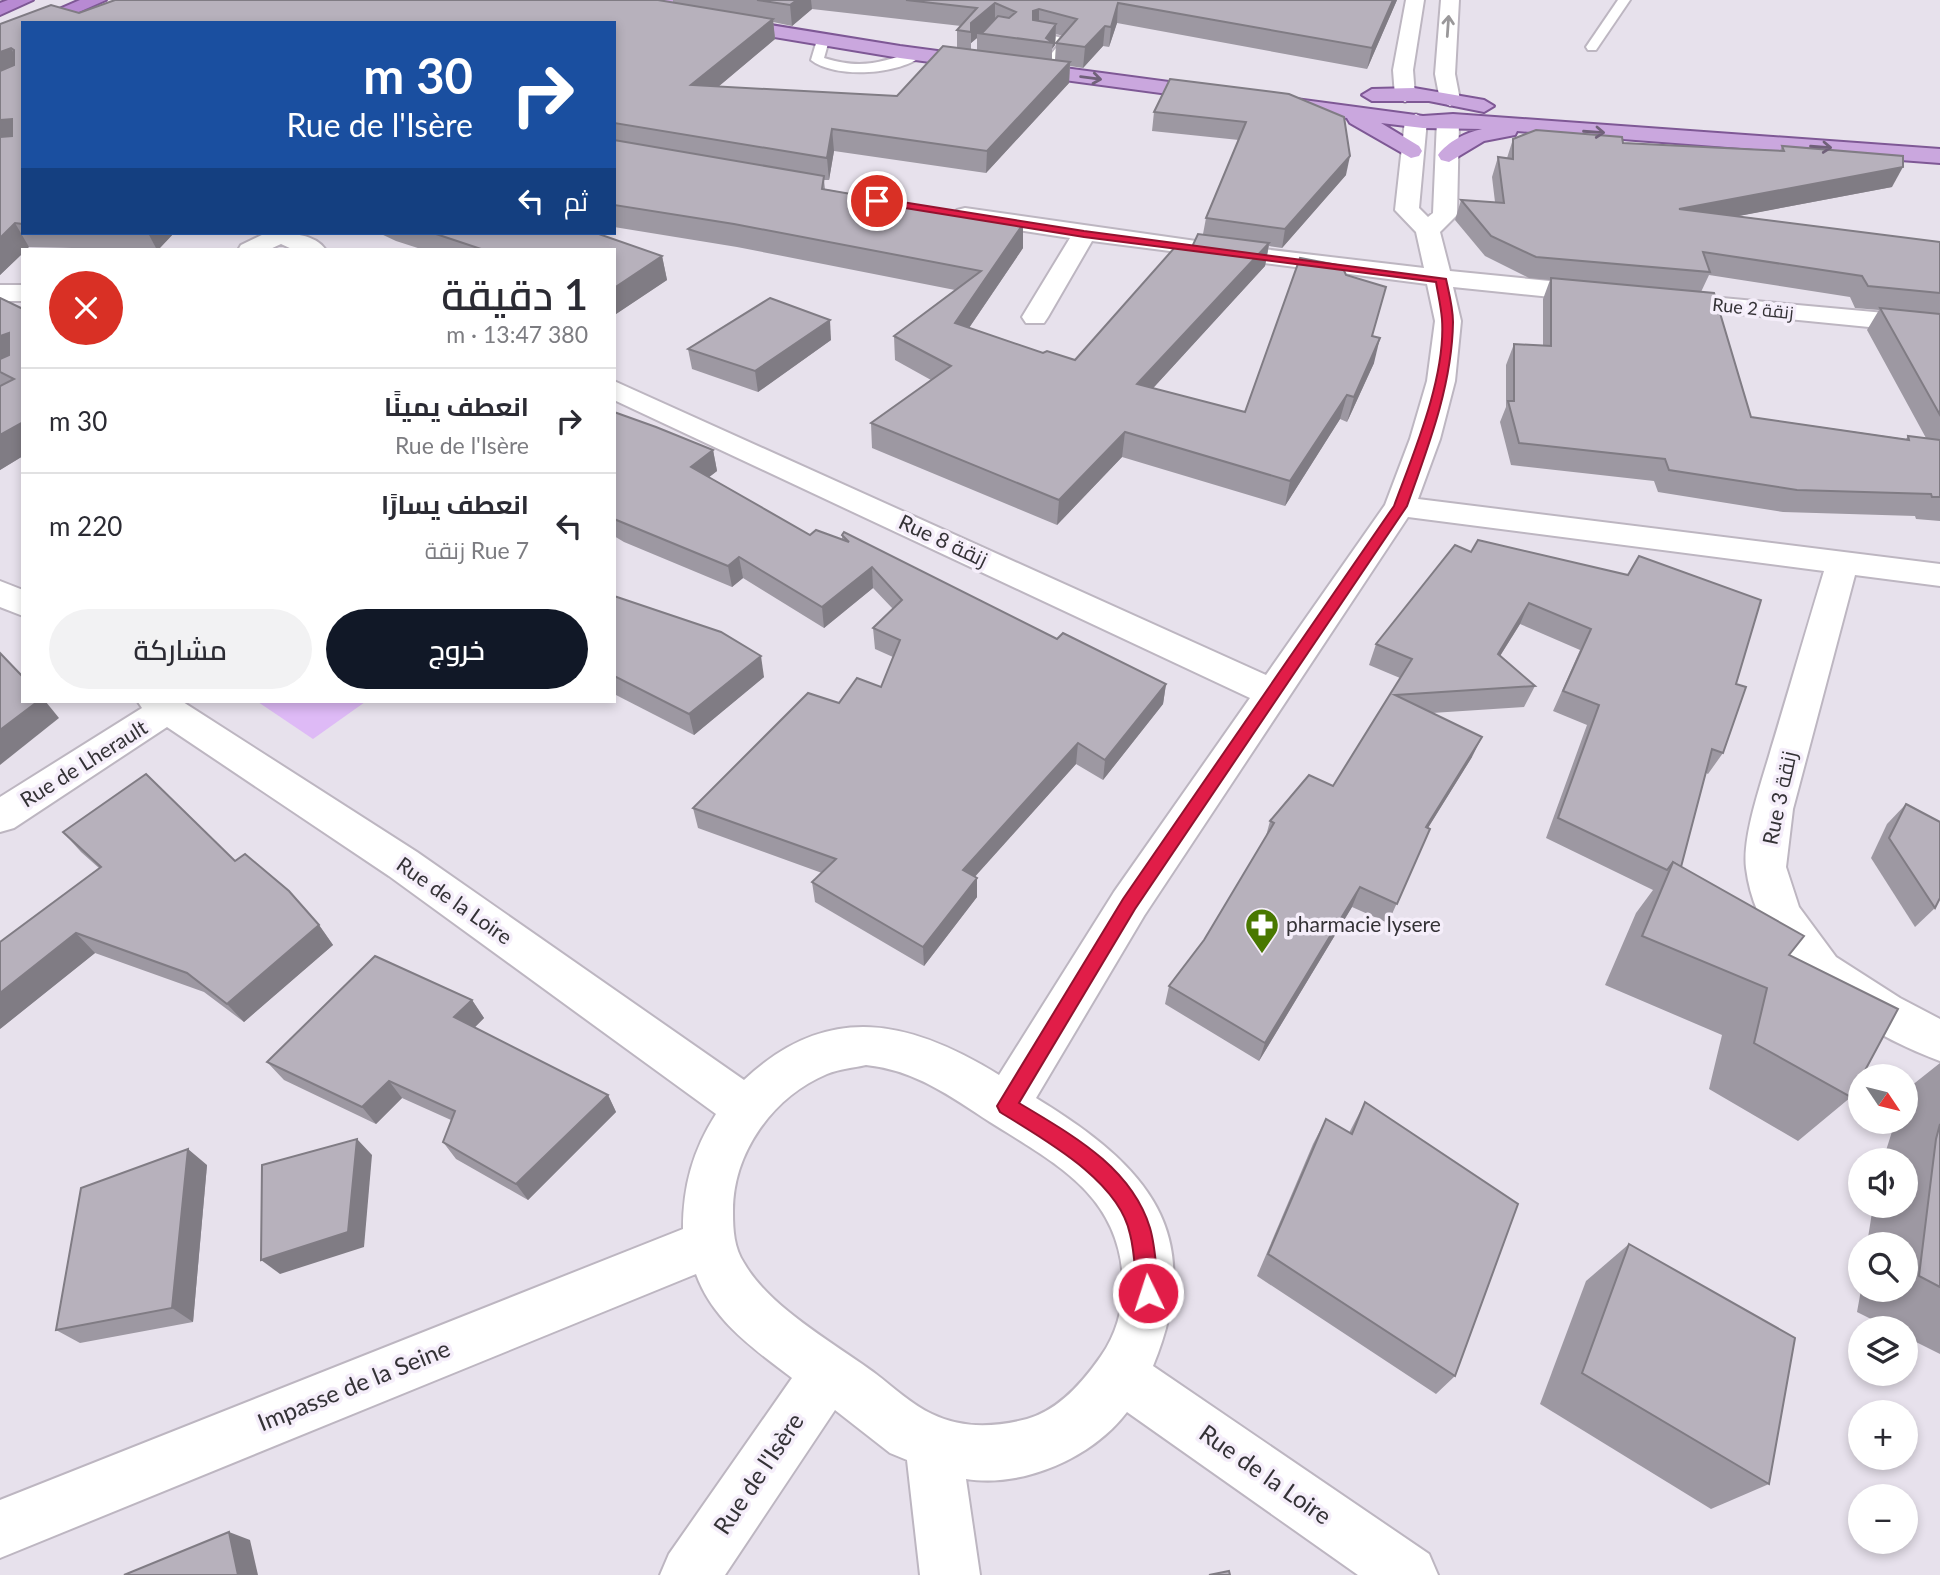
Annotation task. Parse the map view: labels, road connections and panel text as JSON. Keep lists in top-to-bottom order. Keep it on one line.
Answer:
{"streets":{"street":["Rue 2 زنقة","Rue 8 زنقة","Rue de Lherault","Rue 3 زنقة","Rue de la Loire","Impasse de la Seine","Rue de l'Isère"]},"crossings":[["Rue de Lherault","Rue de la Loire"]],"places":{"pharmacy":["pharmacie lysere"]},"north":"bottom right","page":{"turn":["30 m","Rue de l'Isère"],"then":"ثم","heading":["1 دقيقة","380 m · 13:47"],"list":[{"name":"انعطف يمينًا","note":"Rue de l'Isère","value":"30 m"},{"name":"انعطف يسارًا","note":"Rue 7 زنقة","value":"220 m"}],"buttons":["خروج","مشاركة"],"map_buttons":["+","−"]}}
